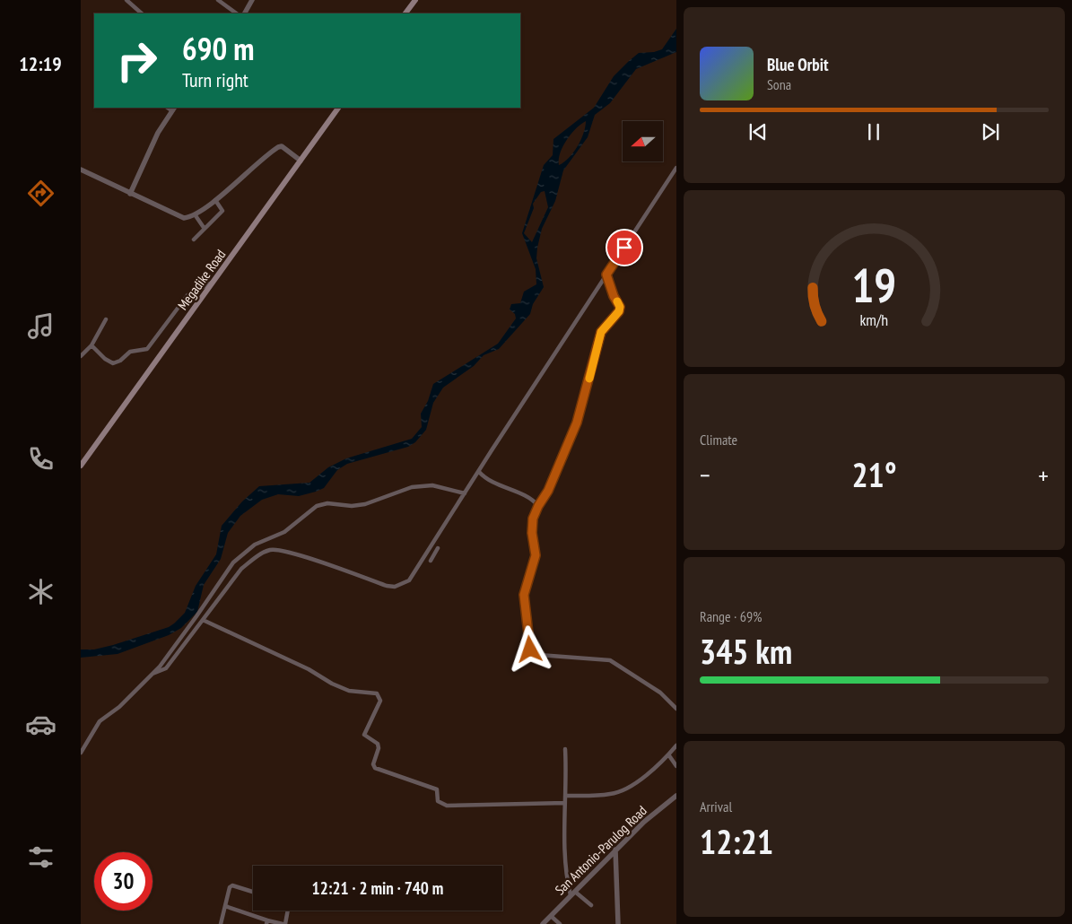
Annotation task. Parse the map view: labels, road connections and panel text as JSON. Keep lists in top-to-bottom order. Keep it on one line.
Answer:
{"streets":{"main road":["Megadike Road"],"street":["San Antonio-Parulog Road"]},"north":"left","page":{"tabs":"12:19","turn":["690 m","Turn right"],"song":["Blue Orbit","Sona"],"tile":["Climate",["Range · 69%","345 km"],["Arrival","12:21"]],"heat":["−","21°","+"],"limit":"30","trip":"12:21 · 2 min · 740 m","gauge":["19","km/h"]}}
